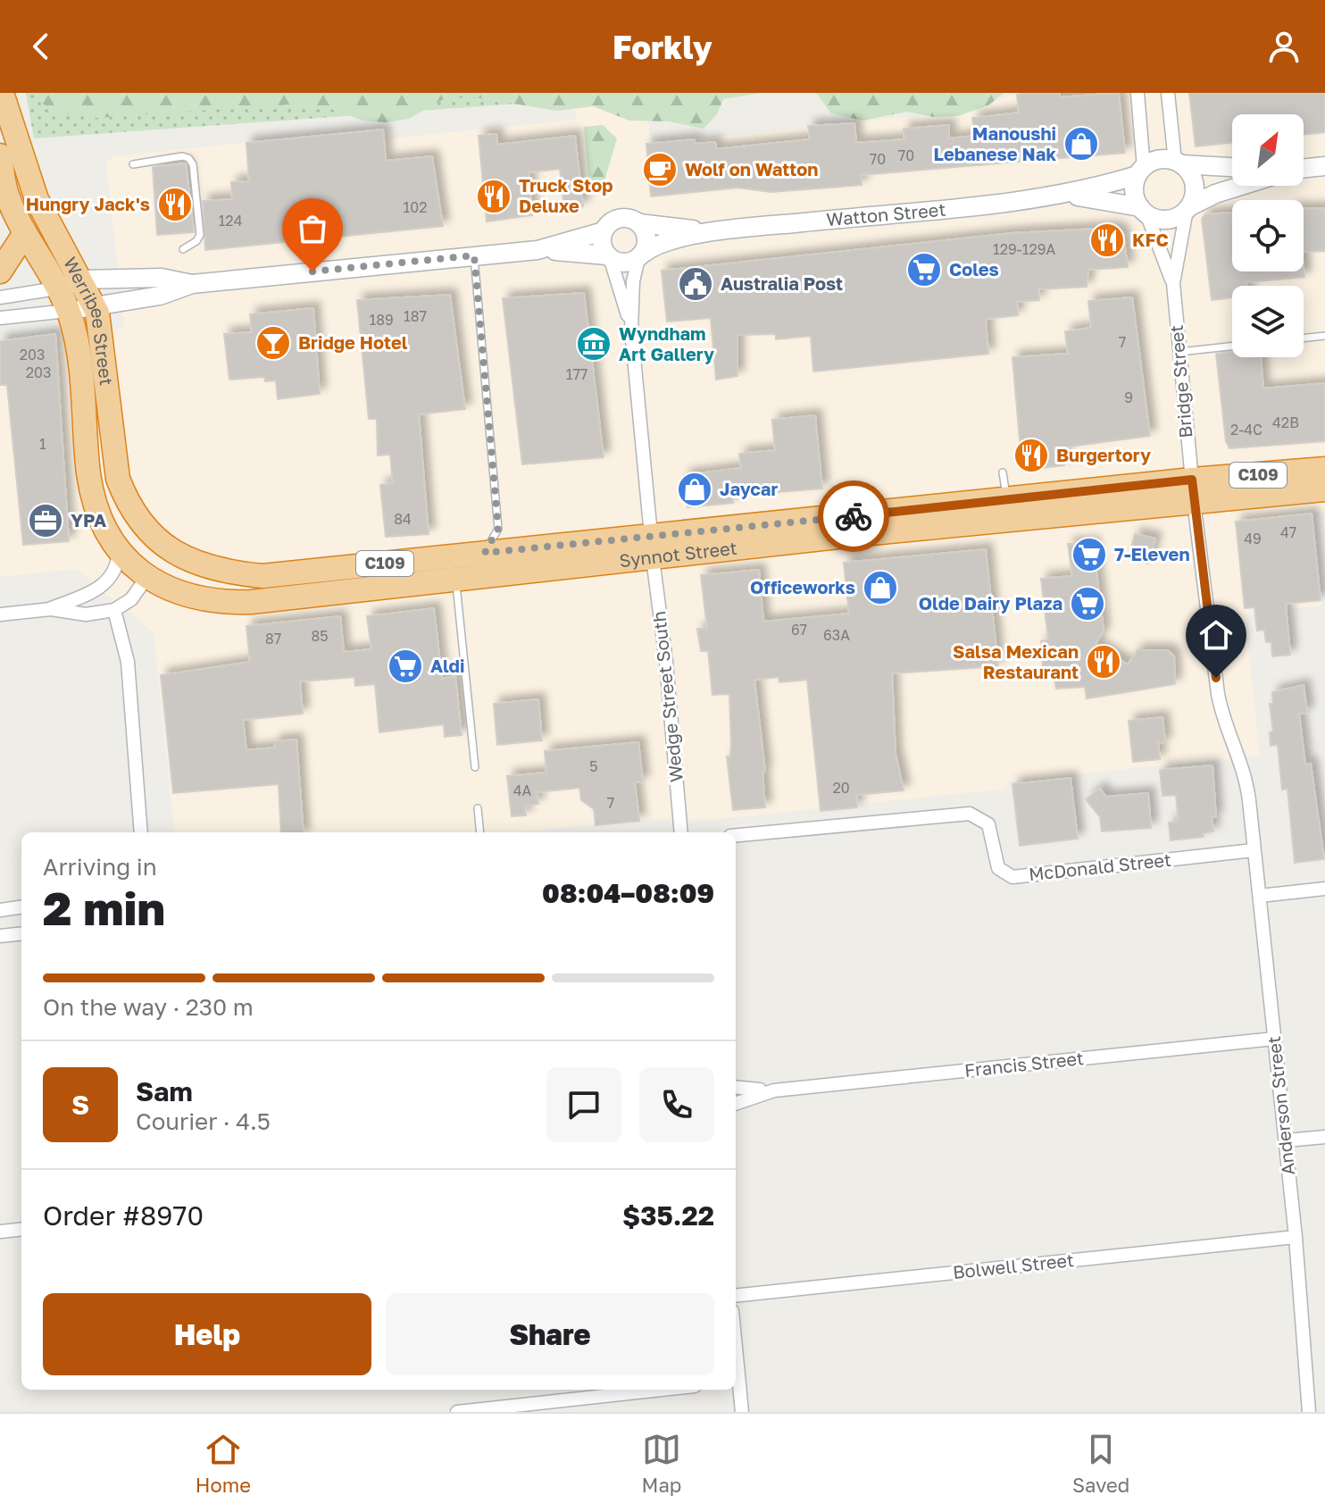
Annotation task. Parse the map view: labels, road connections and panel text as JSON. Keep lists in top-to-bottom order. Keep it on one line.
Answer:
{"streets":{"highway":["Werribee Street","C109","Synnot Street"],"street":["Watton Street","Bridge Street","Wedge Street South","McDonald Street","Francis Street","Anderson Street","Bolwell Street"]},"crossings":[["Watton Street","Bridge Street"],["Watton Street","Wedge Street South"],["Werribee Street","Synnot Street"],["Bridge Street","Synnot Street"],["Bridge Street","Anderson Street"],["Synnot Street","Wedge Street South"],["McDonald Street","Anderson Street"],["Francis Street","Anderson Street"],["Anderson Street","Bolwell Street"]],"places":{"shop":["Manoushi Lebanese Nak","Jaycar","Officeworks"],"cafe":["Wolf on Watton"],"restaurant":["Truck Stop Deluxe","Hungry Jack's","KFC","Burgertory","Salsa Mexican Restaurant"],"supermarket":["Coles","7-Eleven","Olde Dairy Plaza","Aldi"],"public building":["Australia Post"],"bar":["Bridge Hotel"],"museum":["Wyndham Art Gallery"],"office":["YPA"]},"house_numbers":["70","70","102","124","129-129A","187","189","7","203","203","177","9","42B","2-4C","1","84","47","49","67","63A","85","87","5","20","4A","7"],"north":"top right","page":{"header":"Forkly","heading":["2 min","Arriving in","08:04–08:09"],"panel":["Sam","Courier · 4.5","Order #8970","$35.22"],"bar":"On the way · 230 m","round":"S","buttons":["Help","Share"],"tabs":["Home","Map","Saved"]}}
